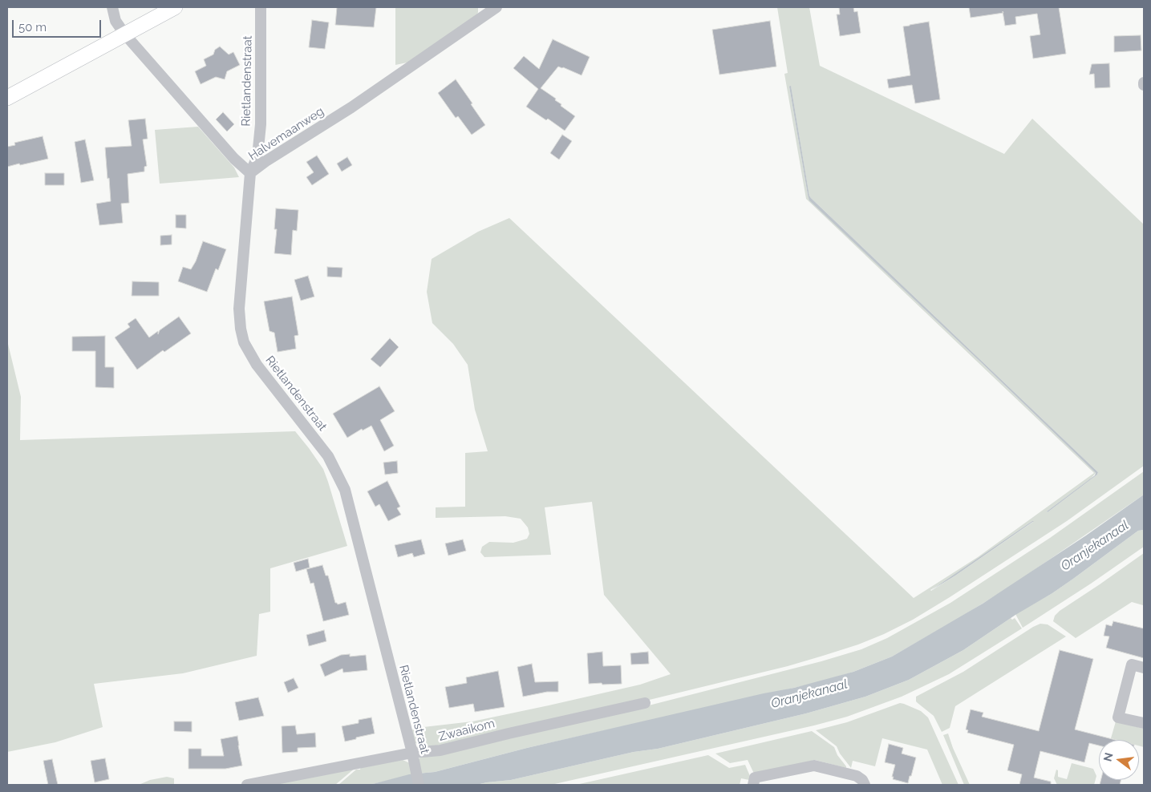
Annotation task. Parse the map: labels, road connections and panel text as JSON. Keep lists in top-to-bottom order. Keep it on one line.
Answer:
{"streets":{"street":["Rietlandenstraat","Halvemaanweg","Zwaaikom"]},"crossings":[["Rietlandenstraat","Halvemaanweg"],["Rietlandenstraat","Zwaaikom"]],"water":["Oranjekanaal"],"scale_bar":"50 m","north":"left"}
